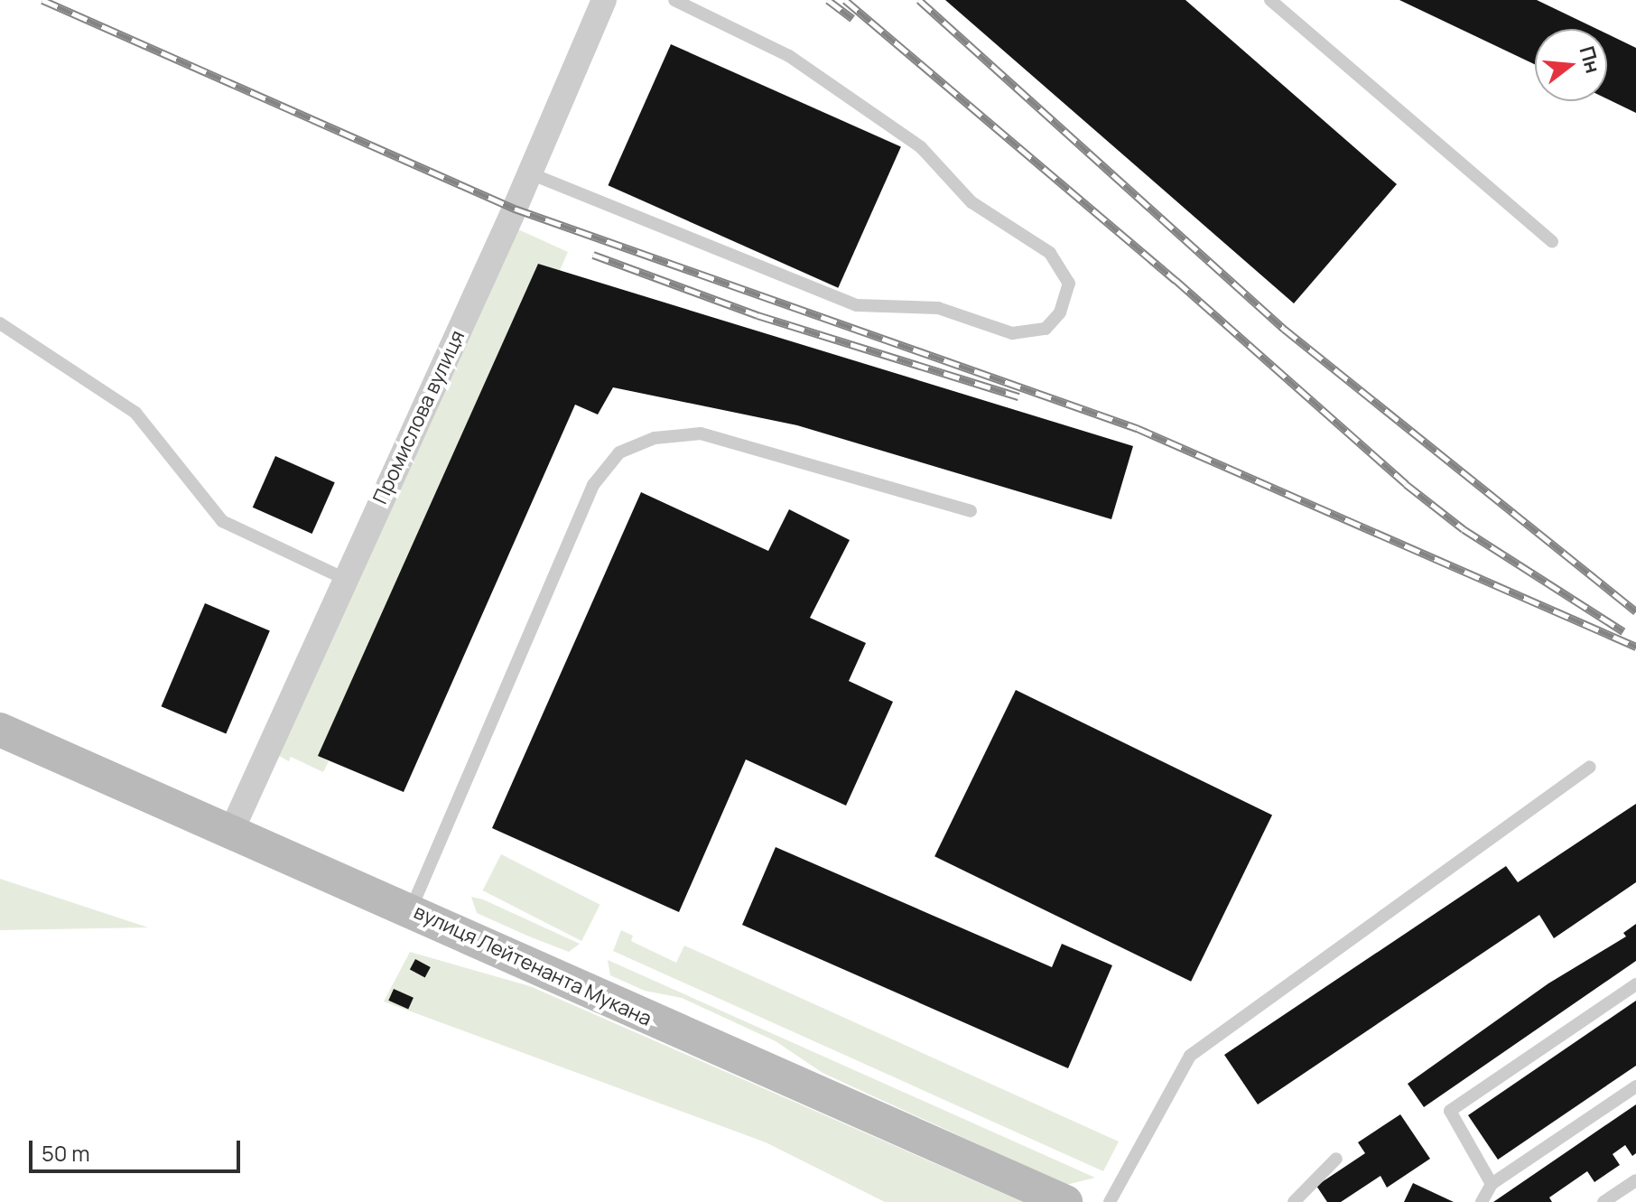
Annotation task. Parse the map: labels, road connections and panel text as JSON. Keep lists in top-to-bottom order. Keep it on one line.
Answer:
{"streets":{"main road":["вулиця Лейтенанта Мукана"],"street":["Промислова вулиця"]},"crossings":[["Промислова вулиця","вулиця Лейтенанта Мукана"]],"scale_bar":"50 m","north":"right"}
